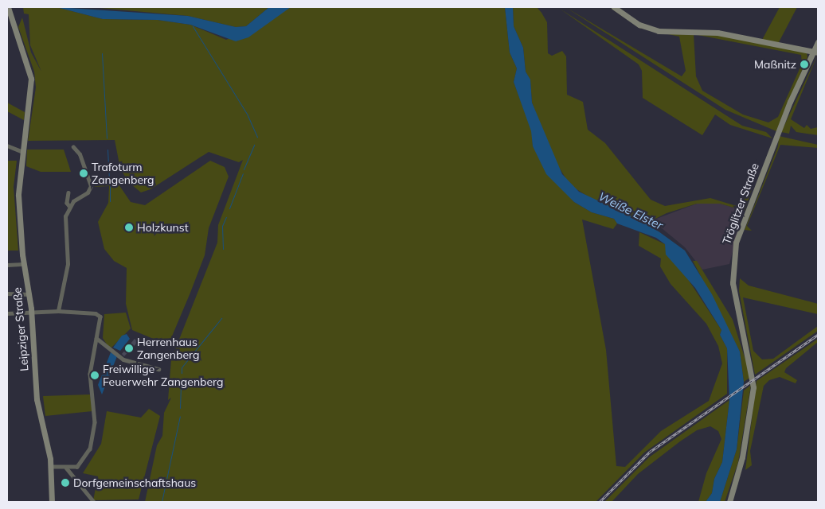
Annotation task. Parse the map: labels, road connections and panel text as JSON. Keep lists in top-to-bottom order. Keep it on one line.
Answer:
{"streets":{"street":["Tröglitzer Straße","Leipziger Straße"]},"water":["Weiße Elster"],"places":["Maßnitz","Trafoturm Zangenberg","Holzkunst","Herrenhaus Zangenberg","Freiwillige Feuerwehr Zangenberg","Dorfgemeinschaftshaus"]}
